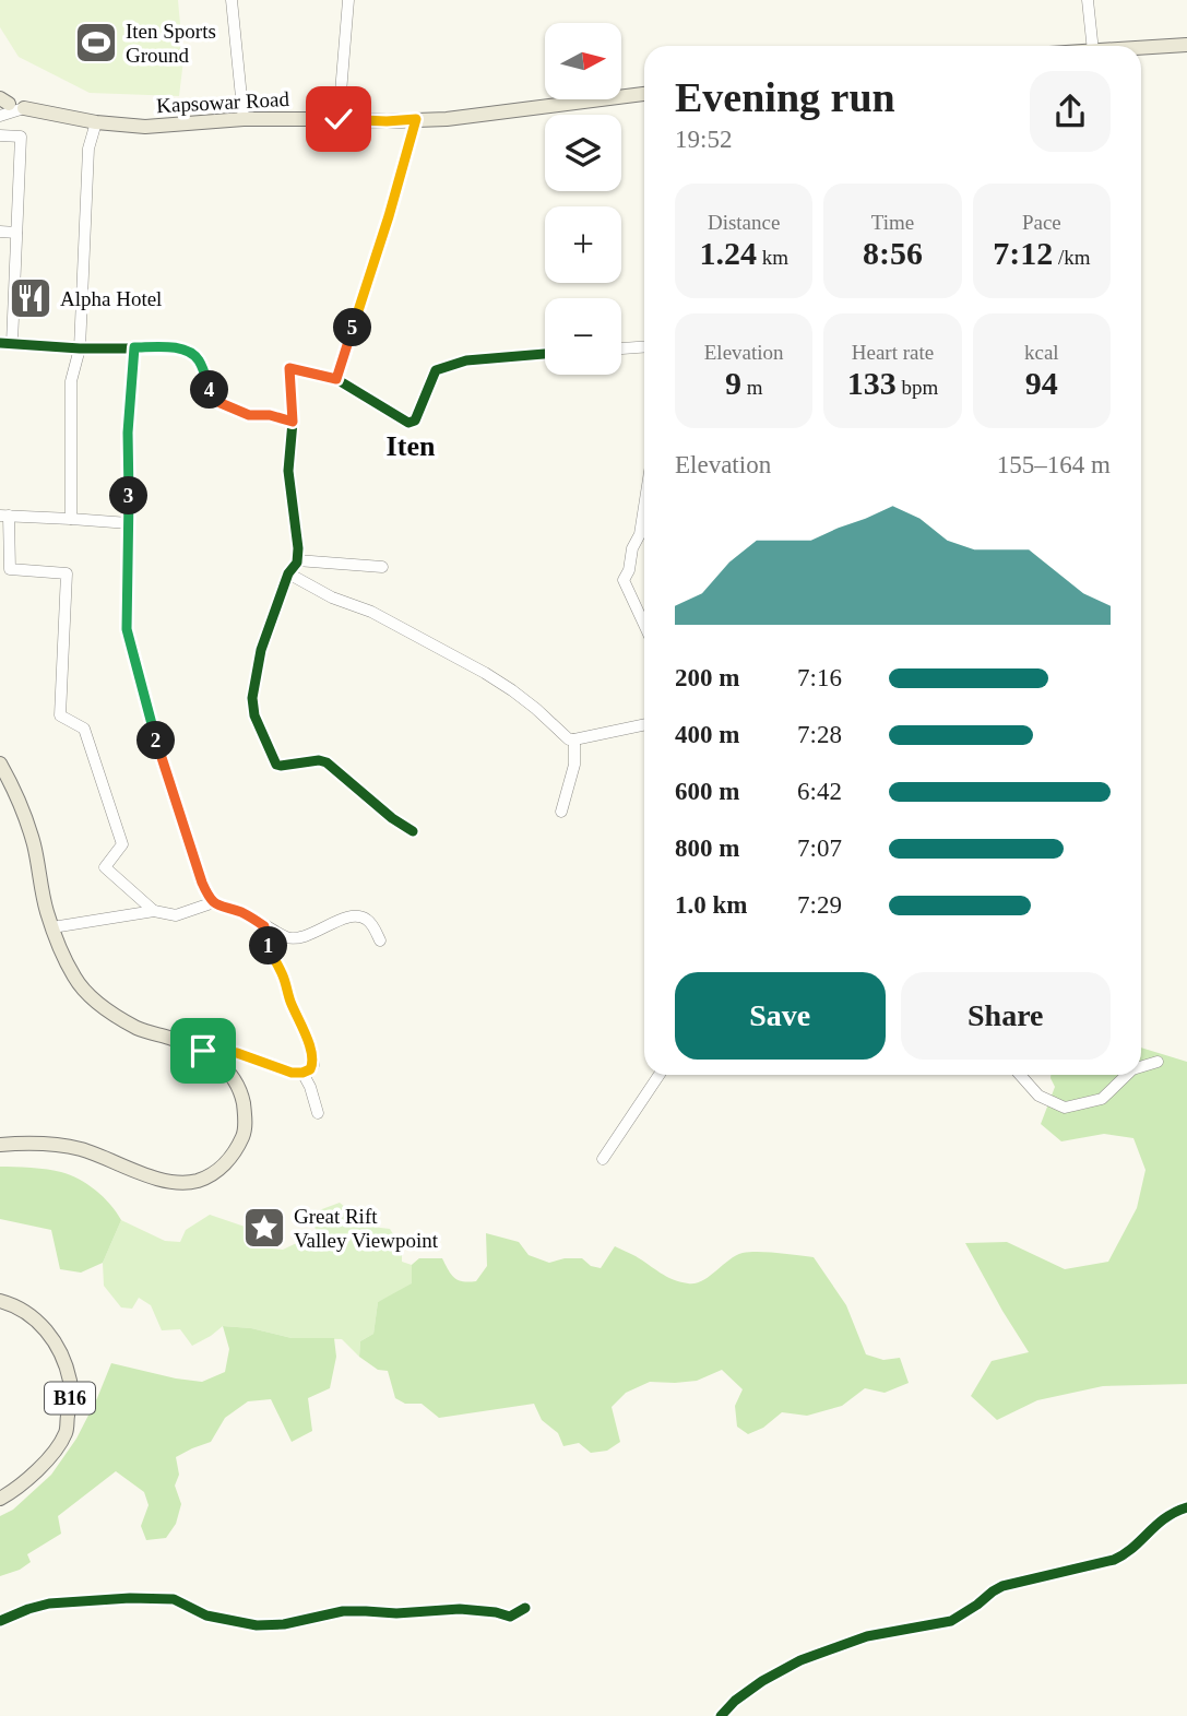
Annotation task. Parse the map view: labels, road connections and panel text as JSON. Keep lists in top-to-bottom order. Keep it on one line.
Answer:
{"streets":{"main road":["Kapsowar Road","B16"]},"districts":["Iten"],"places":{"sports":["Iten Sports Ground"],"restaurant":["Alpha Hotel"],"place":["Great Rift Valley Viewpoint"]},"north":"right","page":{"map_buttons":["+","−"],"heading":["Evening run","19:52"],"stats":[["Distance","1.24 km"],["Time","8:56"],["Pace","7:12 /km"],["Elevation","9 m"],["Heart rate","133 bpm"],["kcal","94"]],"pins":["5","4","3","2","1"],"chart":["Elevation","155–164 m"],"list":[{"name":"200 m","note":"7:16"},{"name":"400 m","note":"7:28"},{"name":"600 m","note":"6:42"},{"name":"800 m","note":"7:07"},{"name":"1.0 km","note":"7:29"}],"buttons":["Save","Share"]}}
